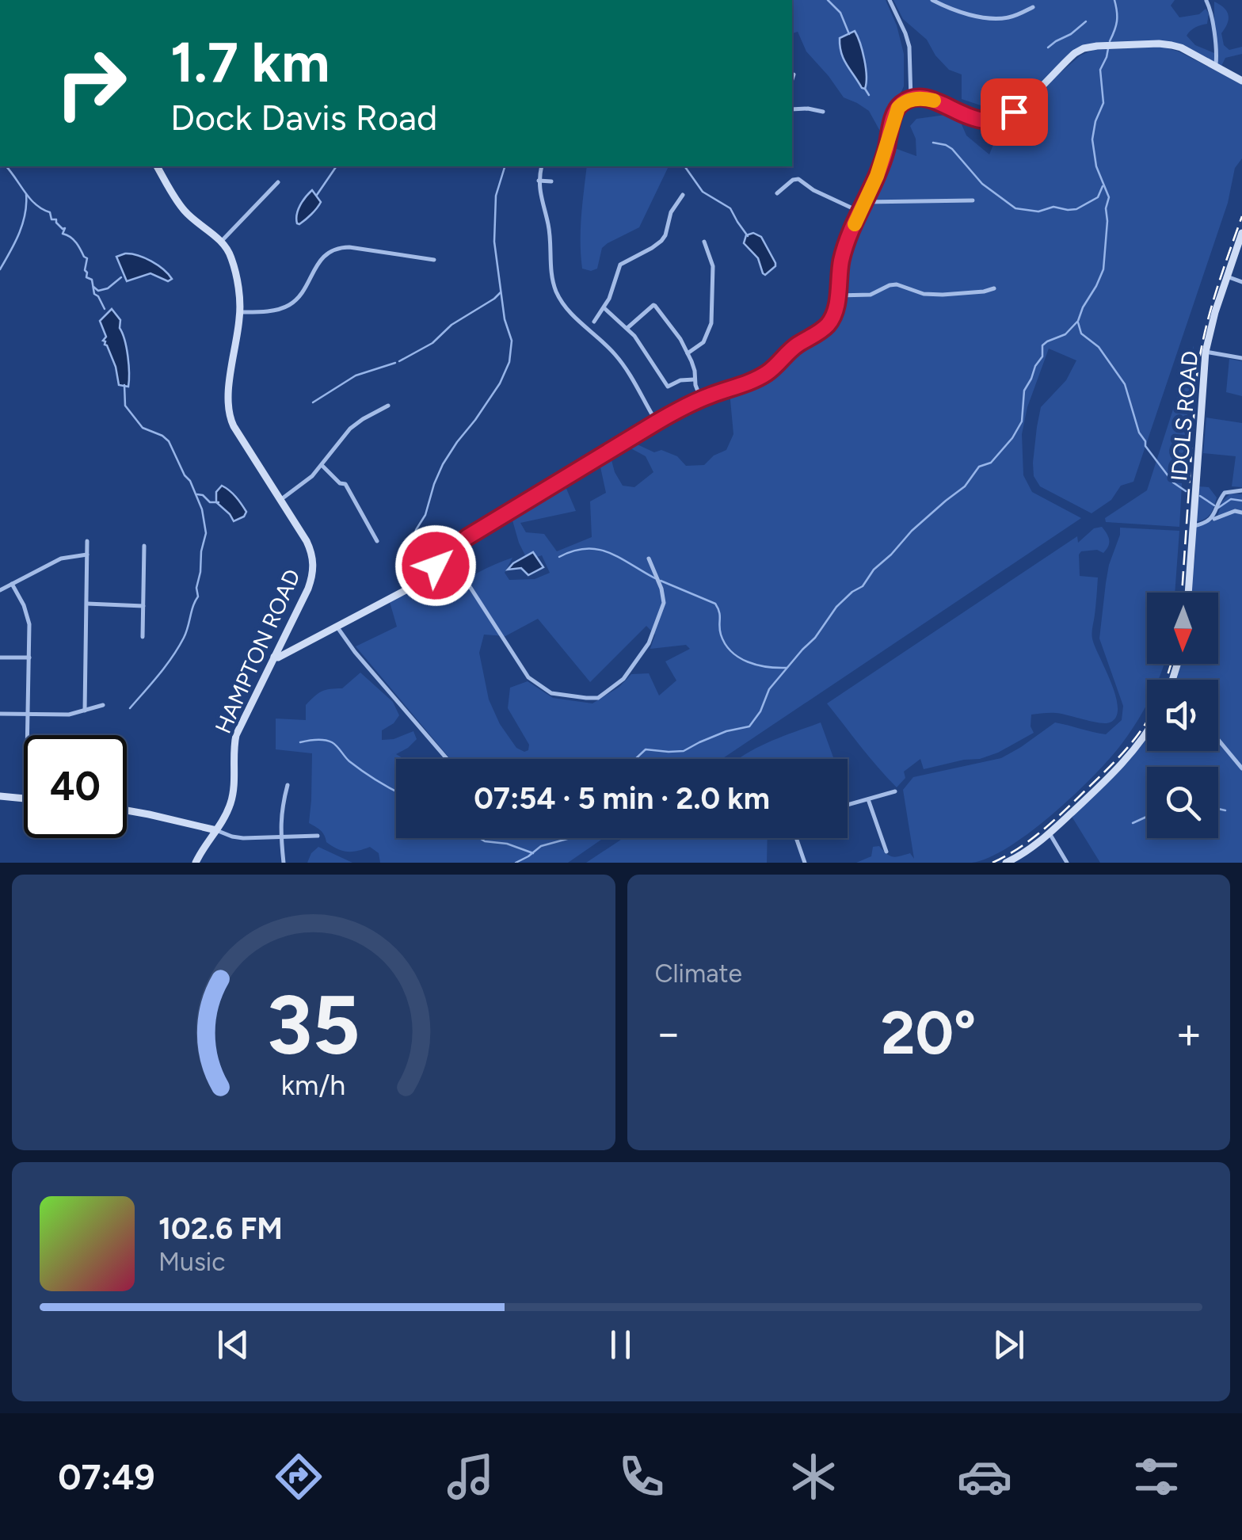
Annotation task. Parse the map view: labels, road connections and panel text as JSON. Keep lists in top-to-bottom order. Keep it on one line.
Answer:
{"streets":{"street":["IDOLS ROAD","HAMPTON ROAD"]},"north":"bottom","page":{"turn":["1.7 km","Dock Davis Road"],"limit":"40","trip":"07:54 · 5 min · 2.0 km","tile":"Climate","heat":["−","20°","+"],"song":["102.6 FM","Music"],"tabs":"07:49","gauge":["35","km/h"]}}
